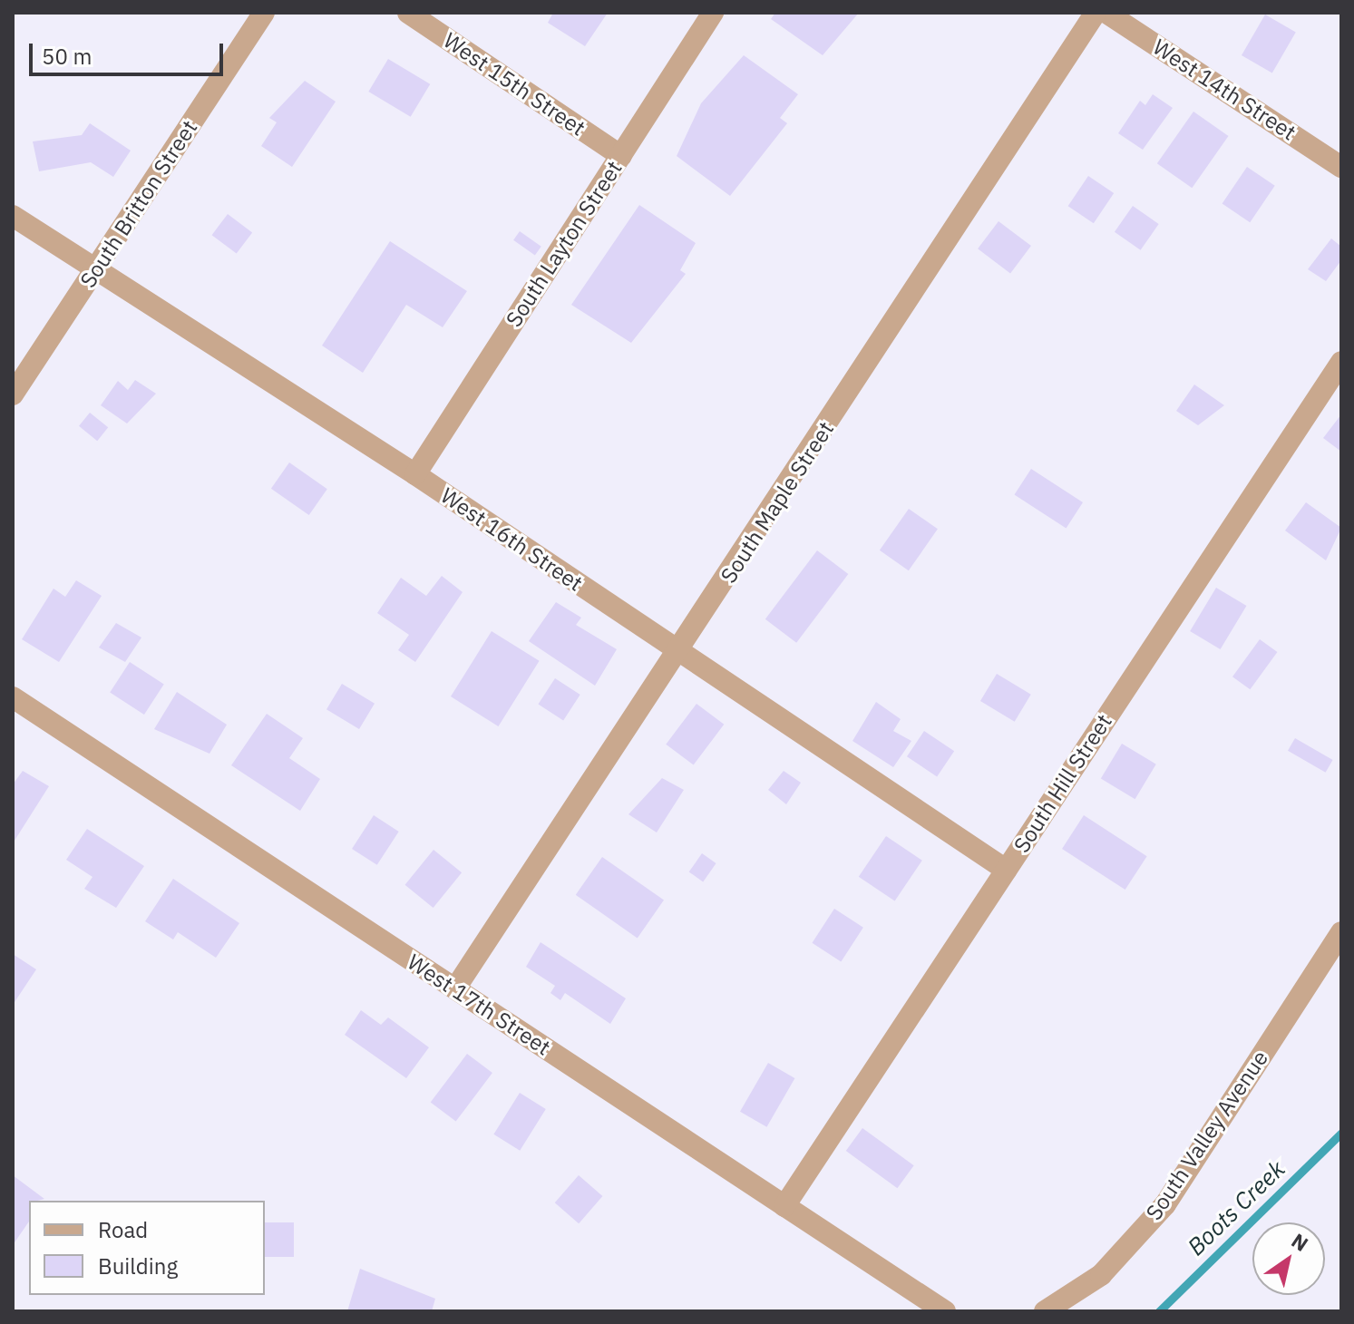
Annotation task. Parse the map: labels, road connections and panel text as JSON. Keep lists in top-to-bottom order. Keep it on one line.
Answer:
{"streets":{"street":["West 15th Street","West 14th Street","South Britton Street","South Layton Street","South Maple Street","West 16th Street","South Hill Street","West 17th Street","South Valley Avenue"]},"crossings":[["West 15th Street","South Layton Street"],["South Britton Street","West 16th Street"],["South Layton Street","West 16th Street"],["South Maple Street","West 16th Street"],["South Maple Street","West 17th Street"],["West 16th Street","South Hill Street"],["South Hill Street","West 17th Street"]],"water":["Boots Creek"],"legend":["Road","Building"],"scale_bar":"50 m","north":"top right"}
